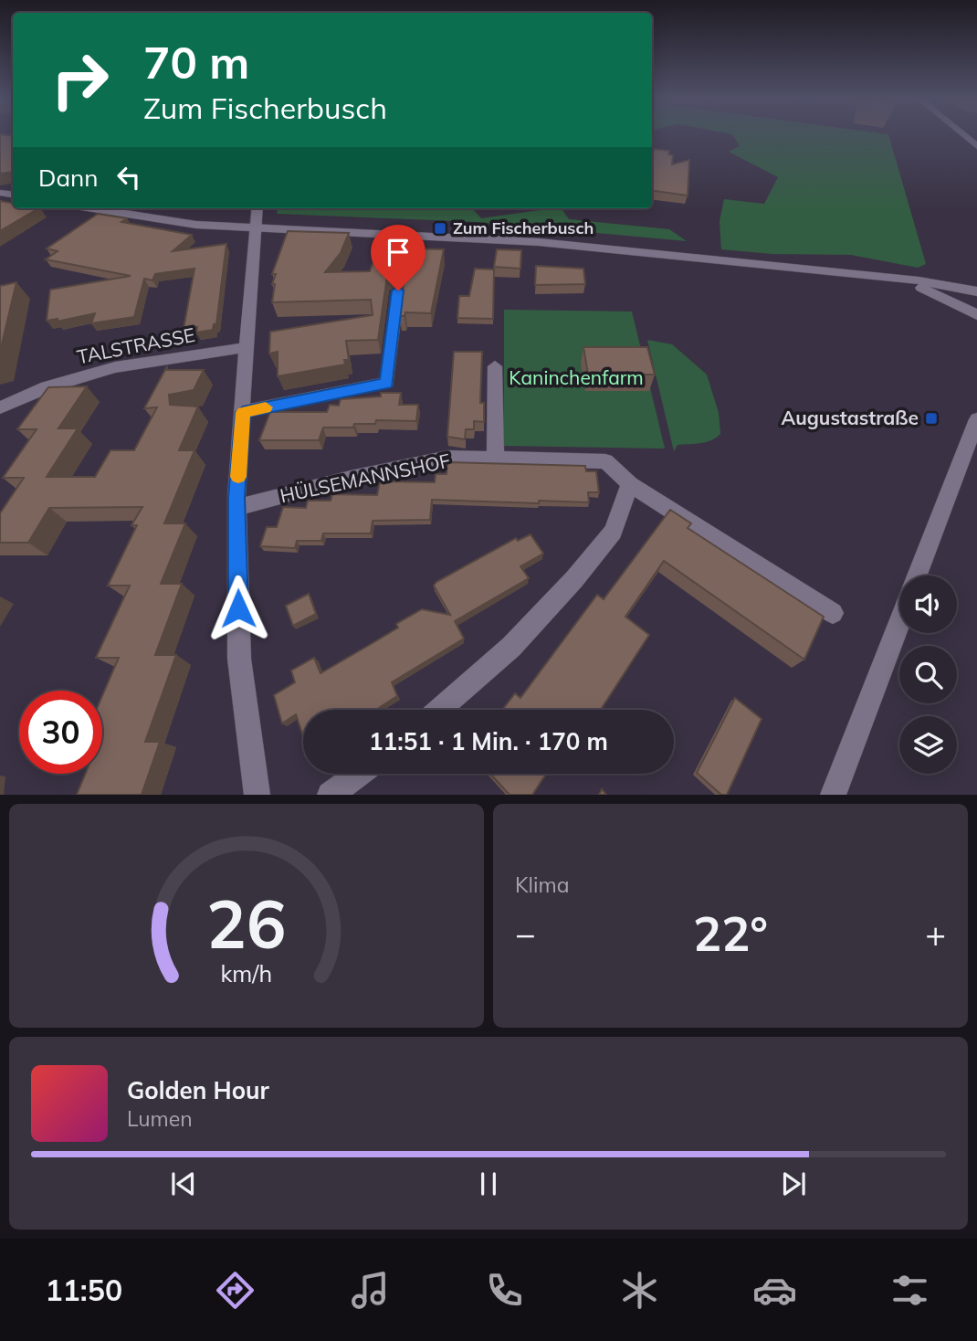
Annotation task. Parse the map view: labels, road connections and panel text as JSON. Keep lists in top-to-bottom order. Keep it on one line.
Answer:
{"streets":{"street":["TALSTRASSE","HÜLSEMANNSHOF"]},"parks":["Kaninchenfarm"],"places":{"transit":["Zum Fischerbusch","Augustastraße"]},"page":{"turn":["70 m","Zum Fischerbusch"],"then":"Dann","limit":"30","trip":"11:51 · 1 Min. · 170 m","tile":"Klima","heat":["−","22°","+"],"song":["Golden Hour","Lumen"],"tabs":"11:50","gauge":["26","km/h"]}}
